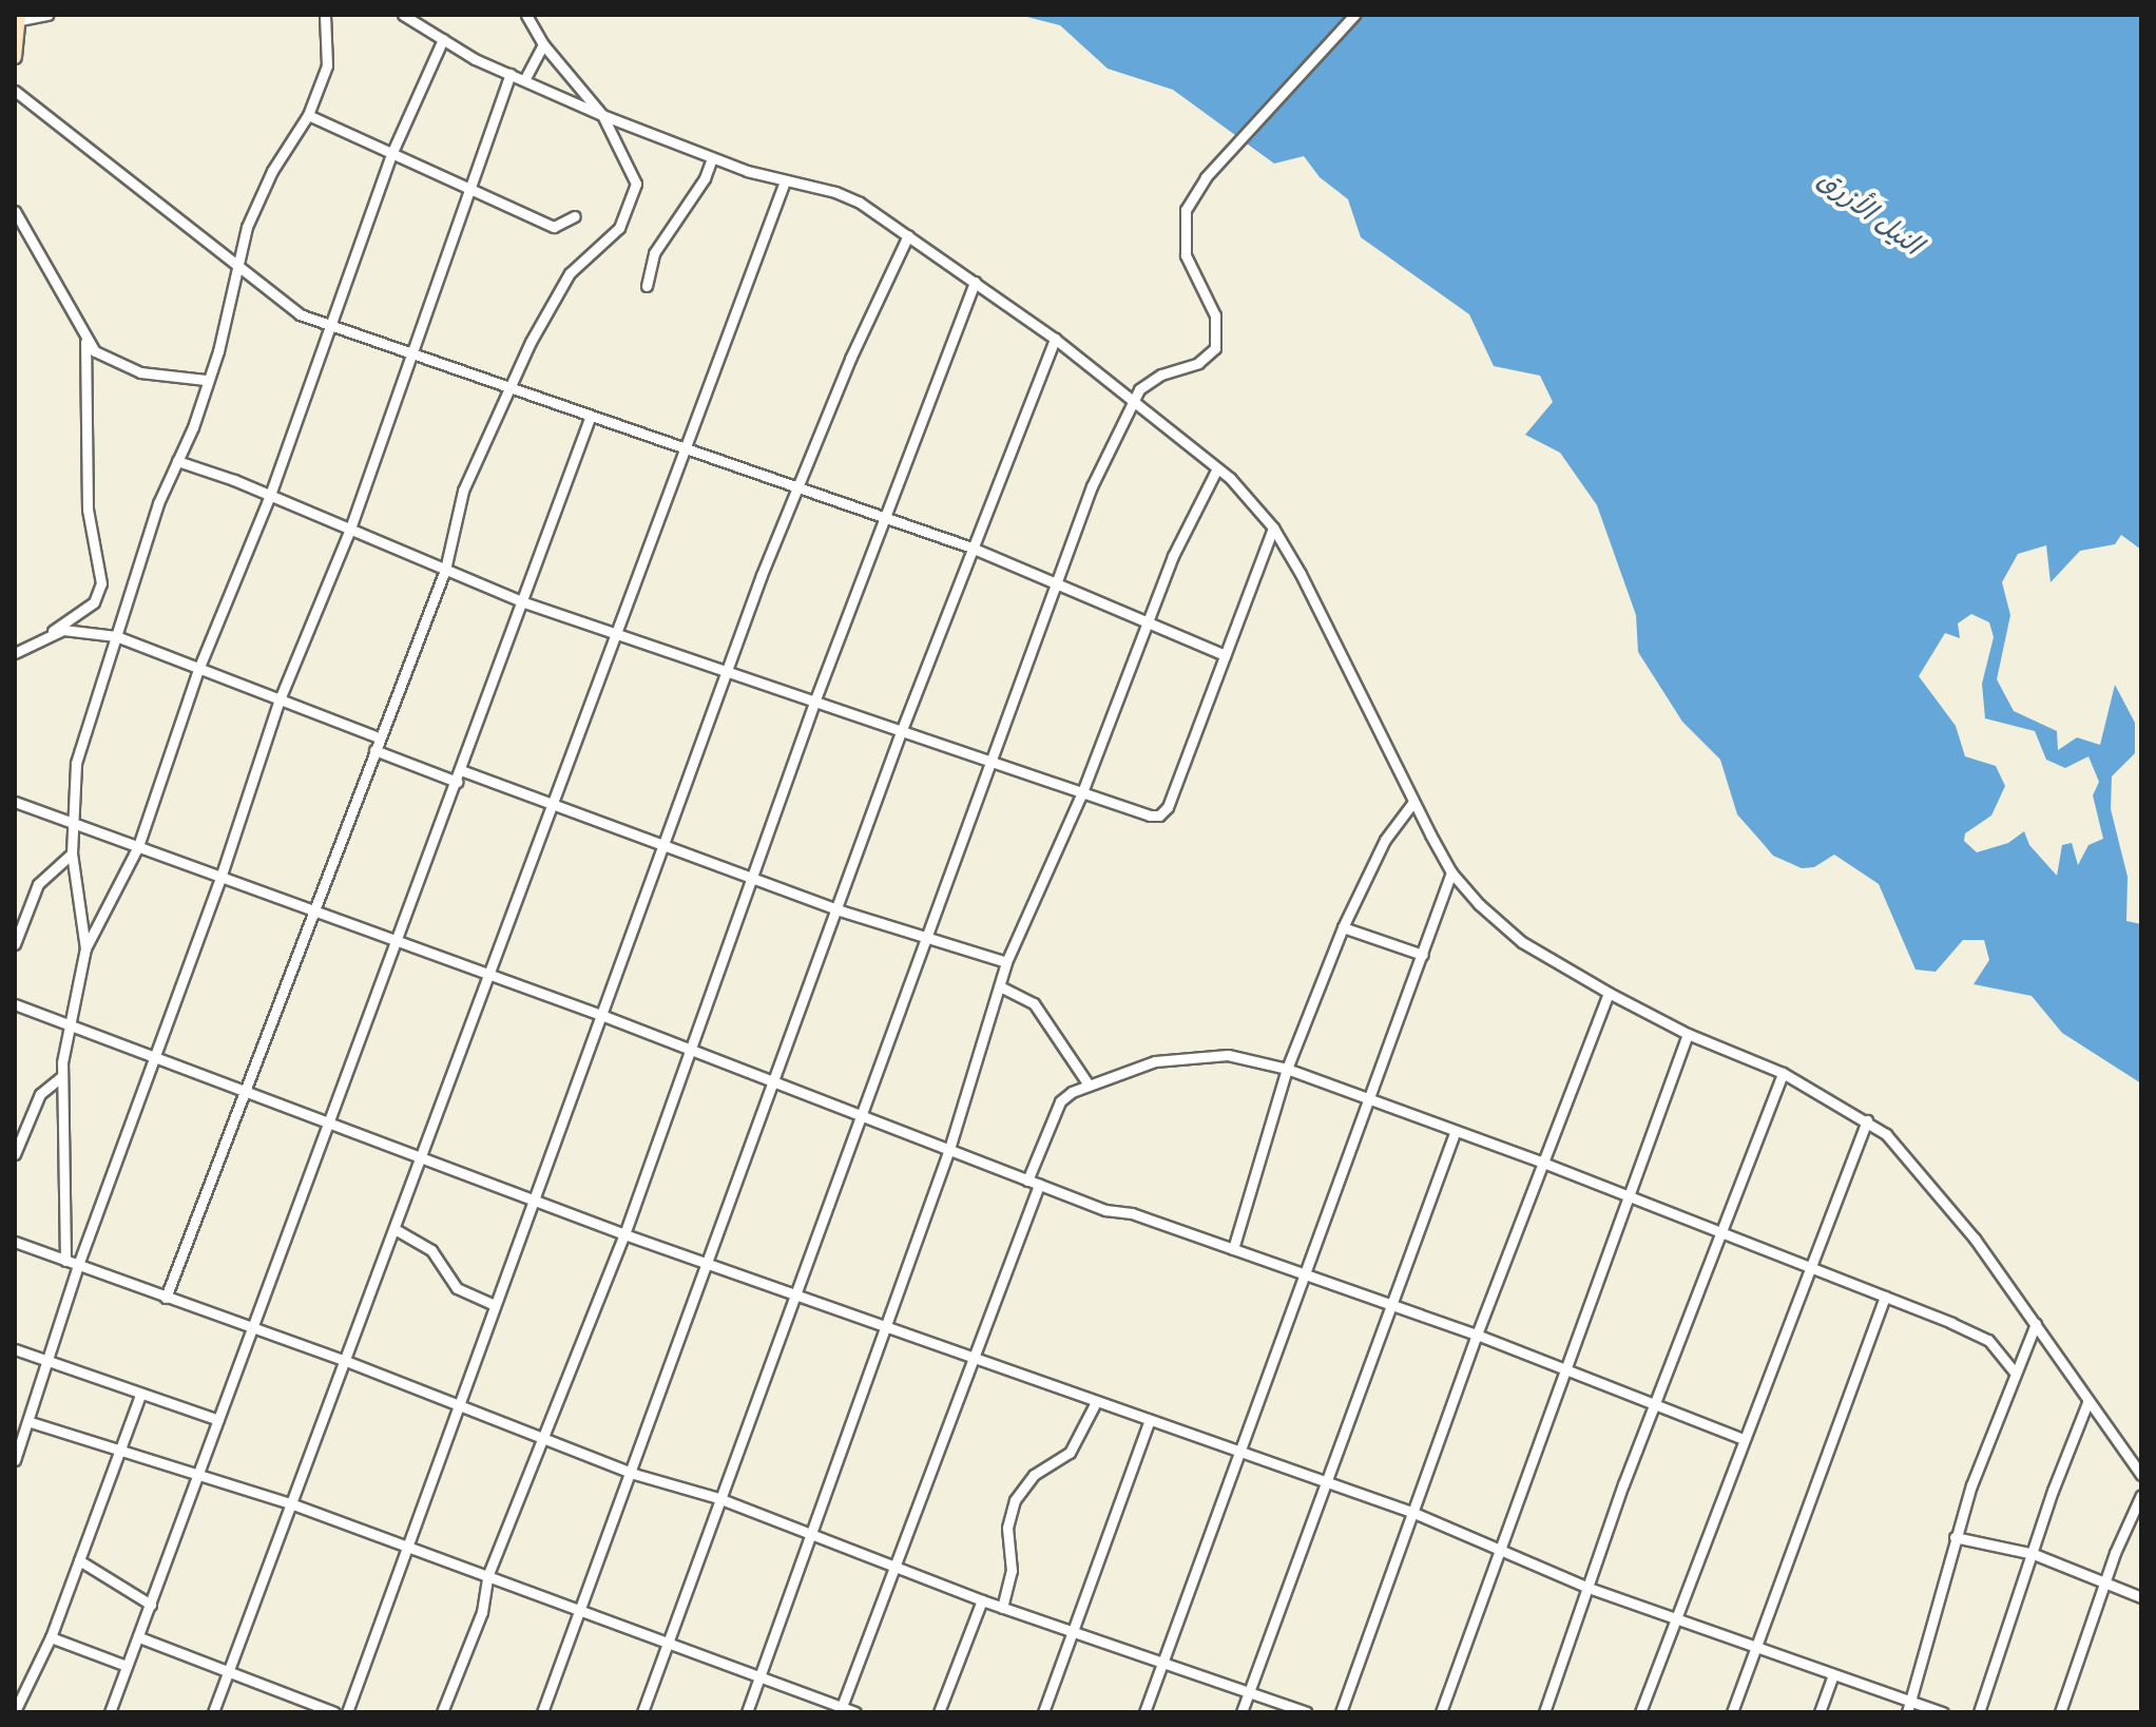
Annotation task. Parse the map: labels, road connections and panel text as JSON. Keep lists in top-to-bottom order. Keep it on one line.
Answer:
{"water":["النيل الأزرق"]}
